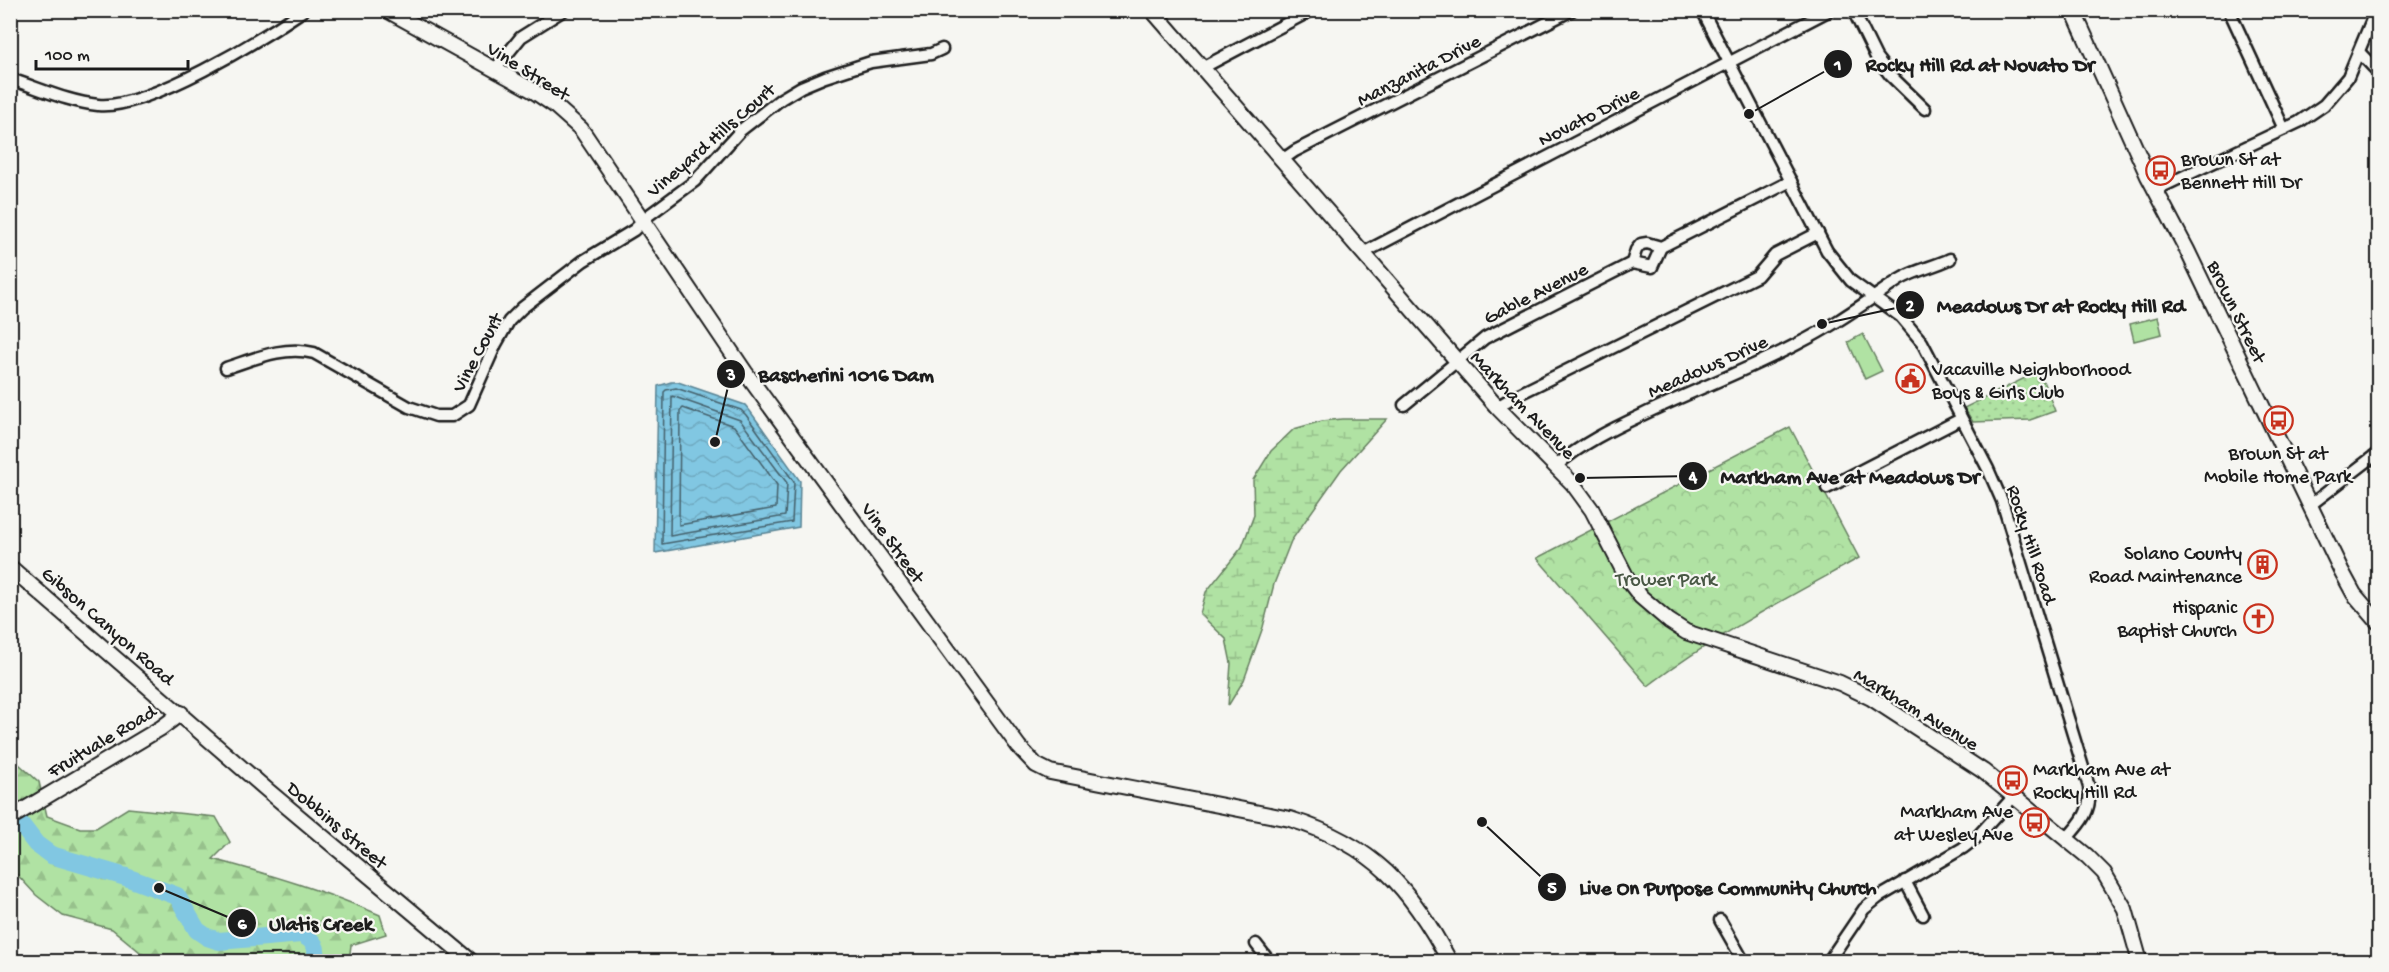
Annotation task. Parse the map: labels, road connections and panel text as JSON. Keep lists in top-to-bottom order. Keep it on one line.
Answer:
{"streets":{"street":["Manzanita Drive","Vine Street","Novato Drive","Vineyard Hills Court","Gable Avenue","Brown Street","Vine Court","Meadows Drive","Markham Avenue","Rocky Hill Road","Gibson Canyon Road","Fruitvale Road","Dobbins Street"]},"crossings":[["Manzanita Drive","Markham Avenue"],["Vine Street","Vineyard Hills Court"],["Vine Street","Vine Court"],["Novato Drive","Markham Avenue"],["Novato Drive","Rocky Hill Road"],["Vineyard Hills Court","Vine Court"],["Gable Avenue","Markham Avenue"],["Gable Avenue","Rocky Hill Road"],["Meadows Drive","Markham Avenue"],["Meadows Drive","Rocky Hill Road"],["Markham Avenue","Rocky Hill Road"],["Gibson Canyon Road","Fruitvale Road"],["Gibson Canyon Road","Dobbins Street"],["Fruitvale Road","Dobbins Street"]],"parks":["Trower Park"],"places":{"other":["Rocky Hill Rd at Novato Dr","Meadows Dr at Rocky Hill Rd","Bascherini 1016 Dam","Markham Ave at Meadows Dr","Live On Purpose Community Church","Ulatis Creek"],"bus stop":["Brown St at Bennett Hill Dr","Brown St at Mobile Home Park","Markham Ave at Rocky Hill Rd","Markham Ave at Wesley Ave"],"public building":["Vacaville Neighborhood Boys & Girls Club"],"building":["Solano County Road Maintenance"],"church":["Hispanic Baptist Church"]},"scale_bar":"100 m"}
